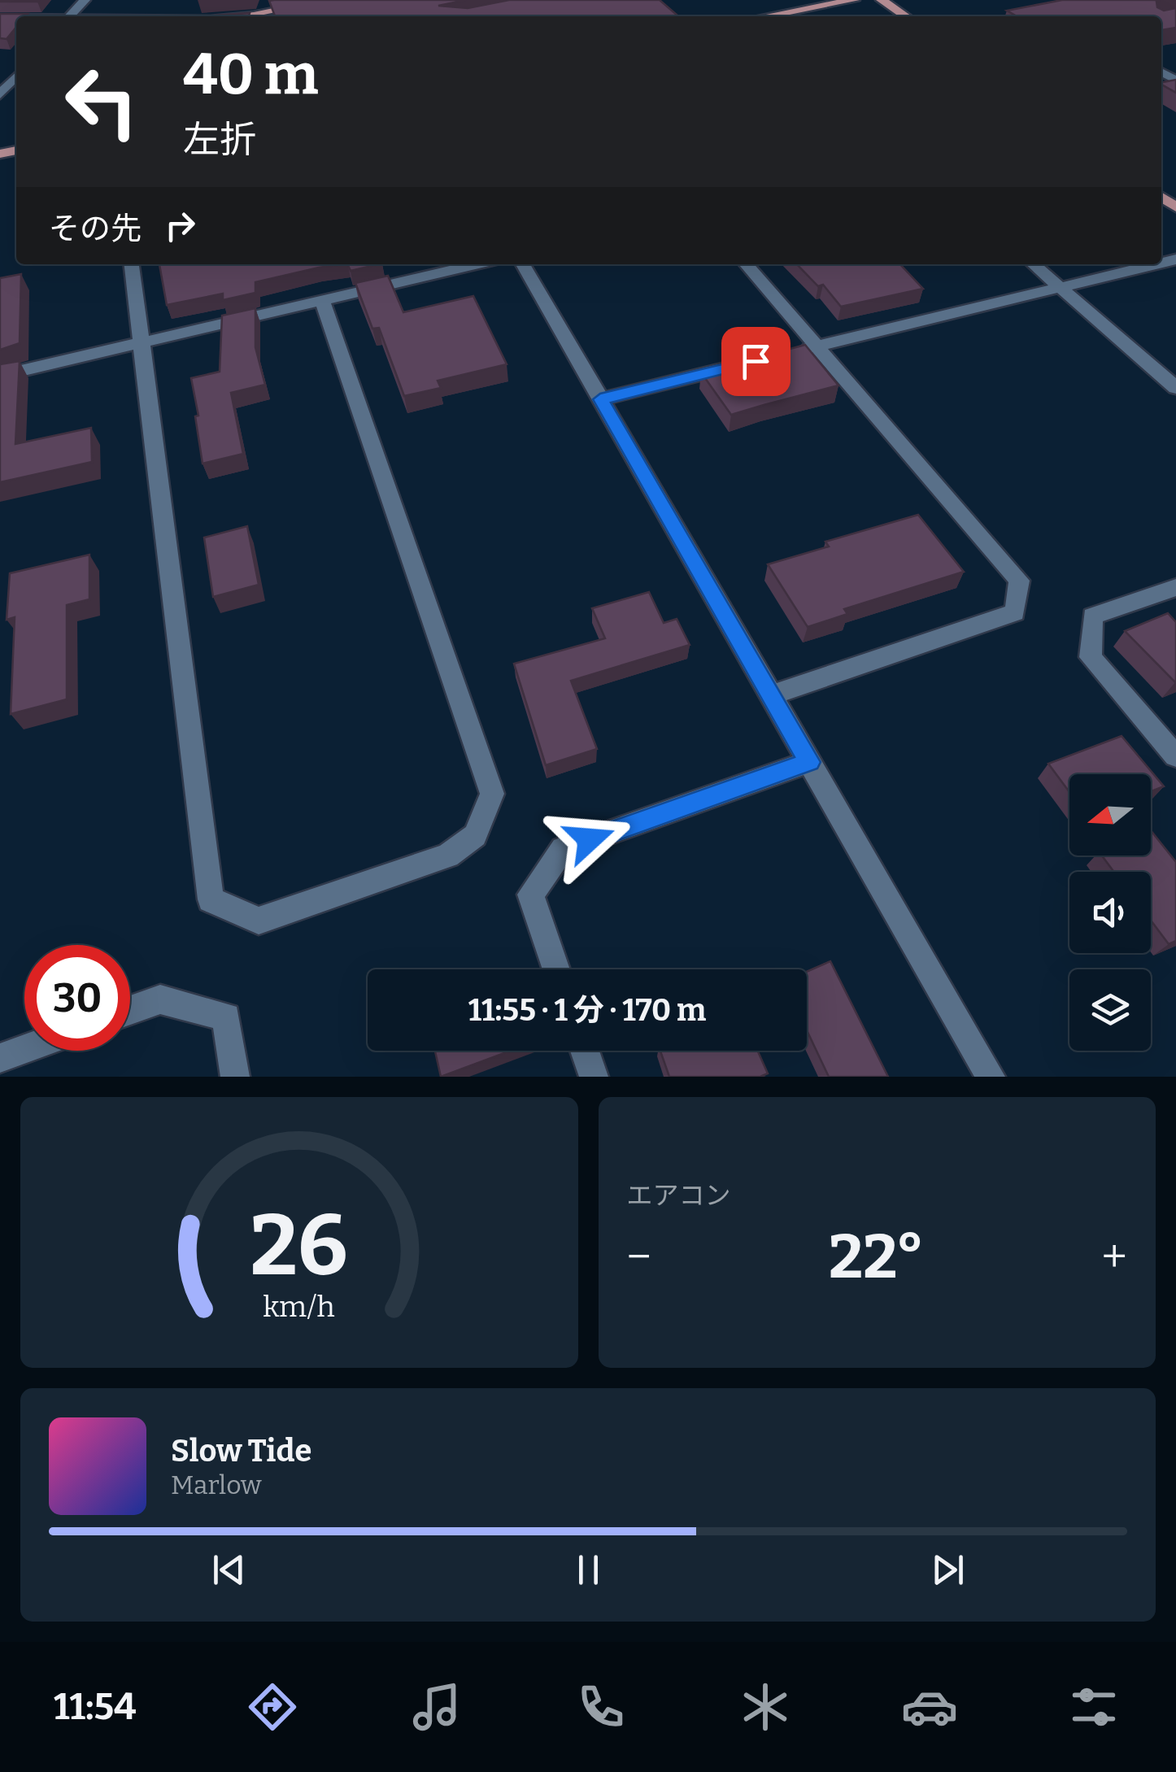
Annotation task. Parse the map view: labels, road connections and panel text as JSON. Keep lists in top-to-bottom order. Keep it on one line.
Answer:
{"north":"left","page":{"turn":["40 m","左折"],"then":"その先","limit":"30","trip":"11:55 · 1 分 · 170 m","tile":"エアコン","heat":["−","22°","+"],"song":["Slow Tide","Marlow"],"tabs":"11:54","gauge":["26","km/h"]}}
